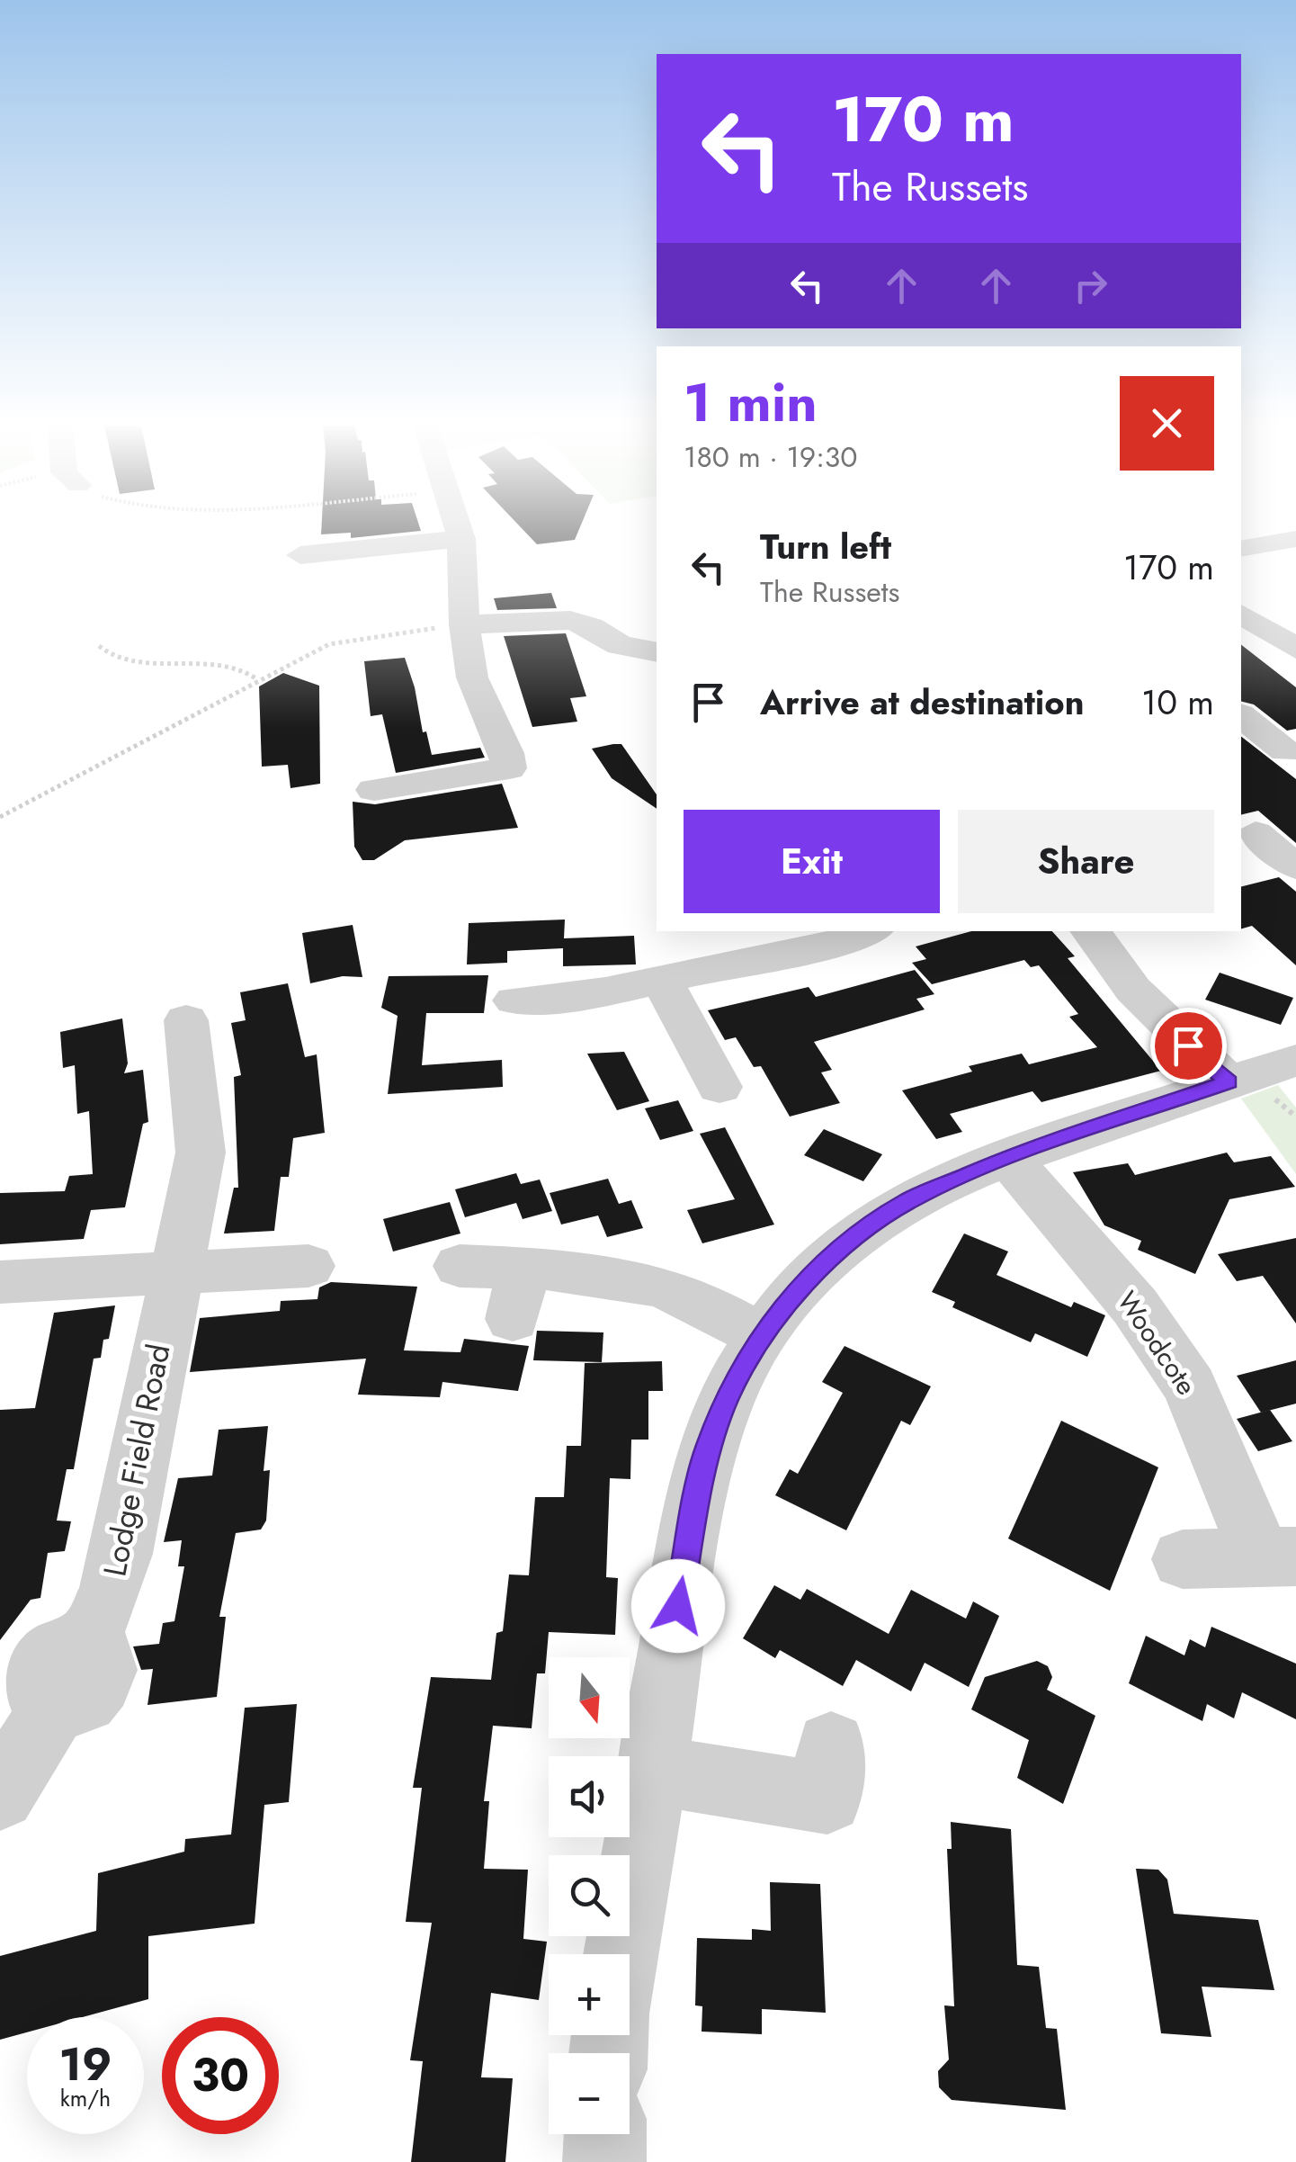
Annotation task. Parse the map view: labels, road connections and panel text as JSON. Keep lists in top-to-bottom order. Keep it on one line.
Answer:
{"streets":{"street":["Woodcote","Lodge Field Road"]},"north":"bottom","page":{"turn":["170 m","The Russets"],"heading":["1 min","180 m · 19:30"],"list":[{"name":"Turn left","note":"The Russets","value":"170 m"},{"name":"Arrive at destination","value":"10 m"}],"buttons":["Exit","Share"],"map_buttons":["+","−"],"speed":"19 km/h","limit":"30"}}
